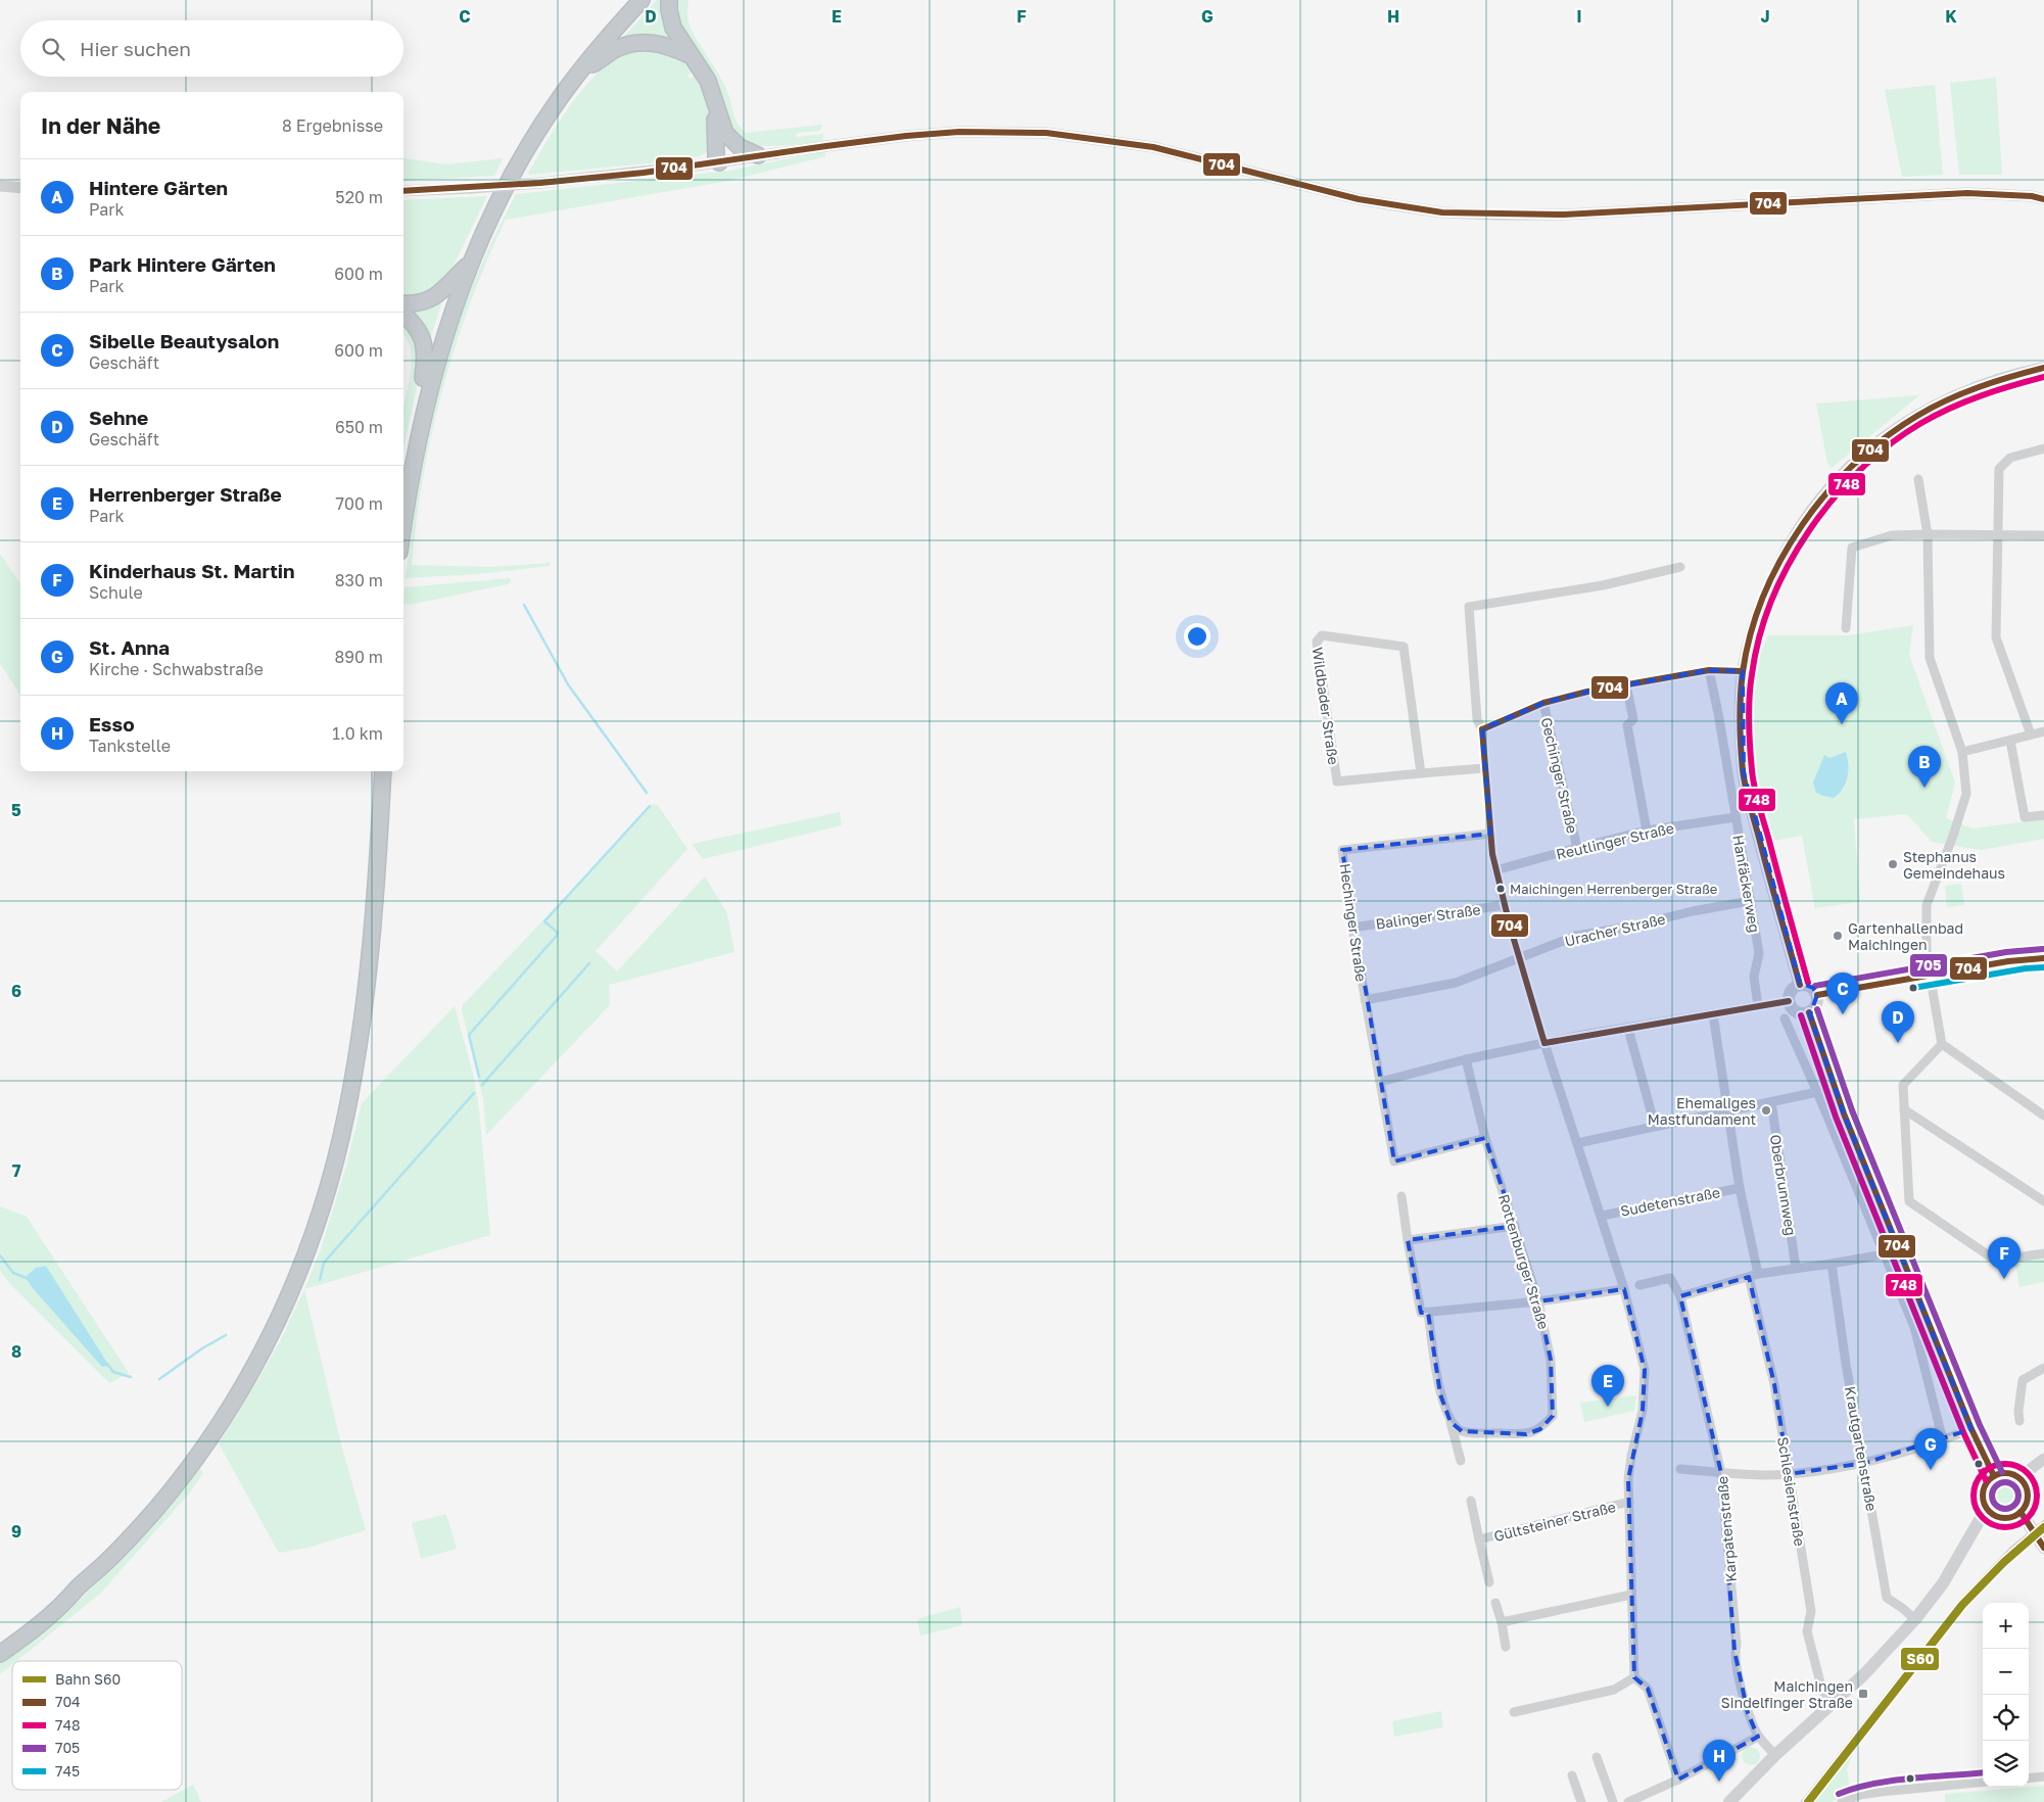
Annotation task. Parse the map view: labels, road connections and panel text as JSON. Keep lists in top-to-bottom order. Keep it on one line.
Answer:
{"streets":{"street":["Wildbader Straße","Gechinger Straße","Reutlinger Straße","Hanfäckerweg","Balinger Straße","Hechinger Straße","Uracher Straße","Oberbrunnweg","Sudetenstraße","Rottenburger Straße","Krautgartenstraße","Schlesienstraße","Gültsteiner Straße","Karpatenstraße"]},"crossings":[["Gechinger Straße","Reutlinger Straße"],["Reutlinger Straße","Hanfäckerweg"],["Hanfäckerweg","Uracher Straße"],["Balinger Straße","Hechinger Straße"],["Hechinger Straße","Uracher Straße"],["Hechinger Straße","Rottenburger Straße"],["Sudetenstraße","Schlesienstraße"]],"places":{"other":["Stephanus Gemeindehaus","Maichingen Herrenberger Straße","Gartenhallenbad Maichingen","Ehemaliges Mastfundament"],"transit":["Maichingen Sindelfinger Straße"]},"lines":["transit line 704","transit line 748","transit line 705","transit line 745","rail line S60"],"legend":["Bahn S60","704","748","705","745"],"page":{"search":"Hier suchen","heading":["In der Nähe","8 Ergebnisse"],"list":[{"mark":"A","name":"Hintere Gärten","note":"Park","value":"520 m"},{"mark":"B","name":"Park Hintere Gärten","note":"Park","value":"600 m"},{"mark":"C","name":"Sibelle Beautysalon","note":"Geschäft","value":"600 m"},{"mark":"D","name":"Sehne","note":"Geschäft","value":"650 m"},{"mark":"E","name":"Herrenberger Straße","note":"Park","value":"700 m"},{"mark":"F","name":"Kinderhaus St. Martin","note":"Schule","value":"830 m"},{"mark":"G","name":"St. Anna","note":"Kirche · Schwabstraße","value":"890 m"},{"mark":"H","name":"Esso","note":"Tankstelle","value":"1.0 km"}],"pins":["A","B","C","D","F","E","G","H"],"map_buttons":["+","−"]},"grid":{"columns":["C","D","E","F","G","H","I","J","K"],"rows":["5","6","7","8","9"]}}
